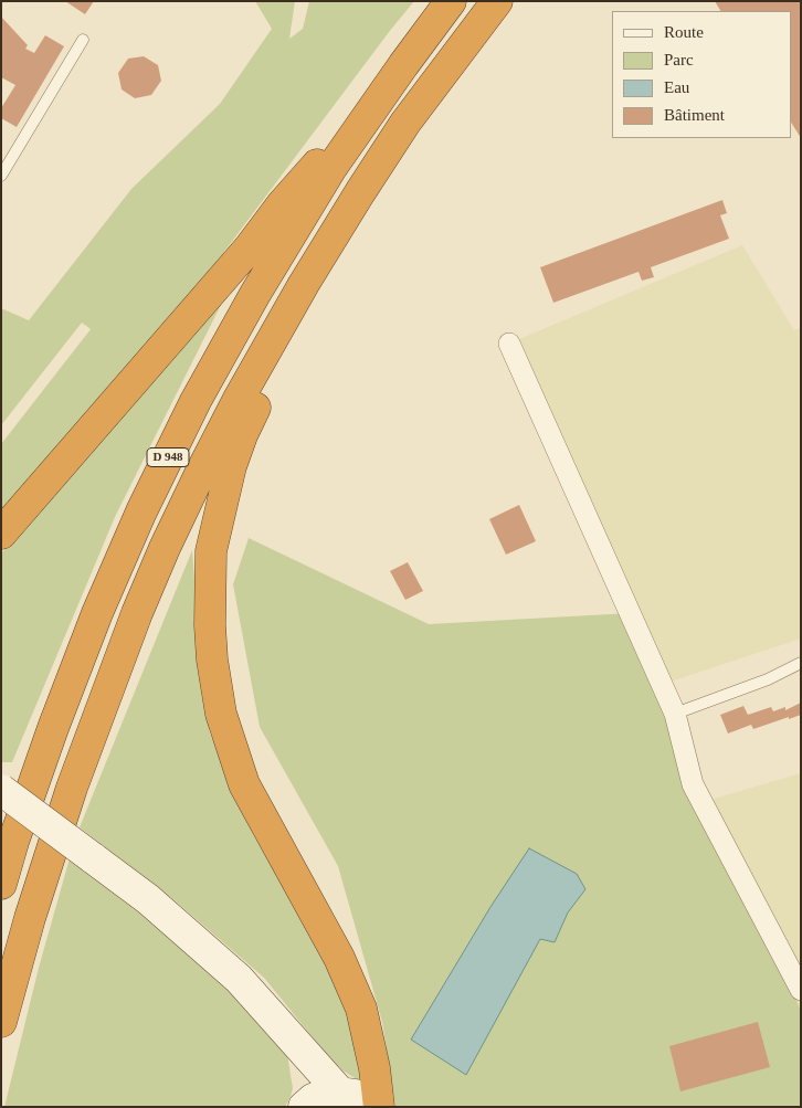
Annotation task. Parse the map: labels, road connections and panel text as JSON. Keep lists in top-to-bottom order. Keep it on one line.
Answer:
{"streets":{"highway":["D 948"]},"legend":["Route","Parc","Eau","Bâtiment"]}
